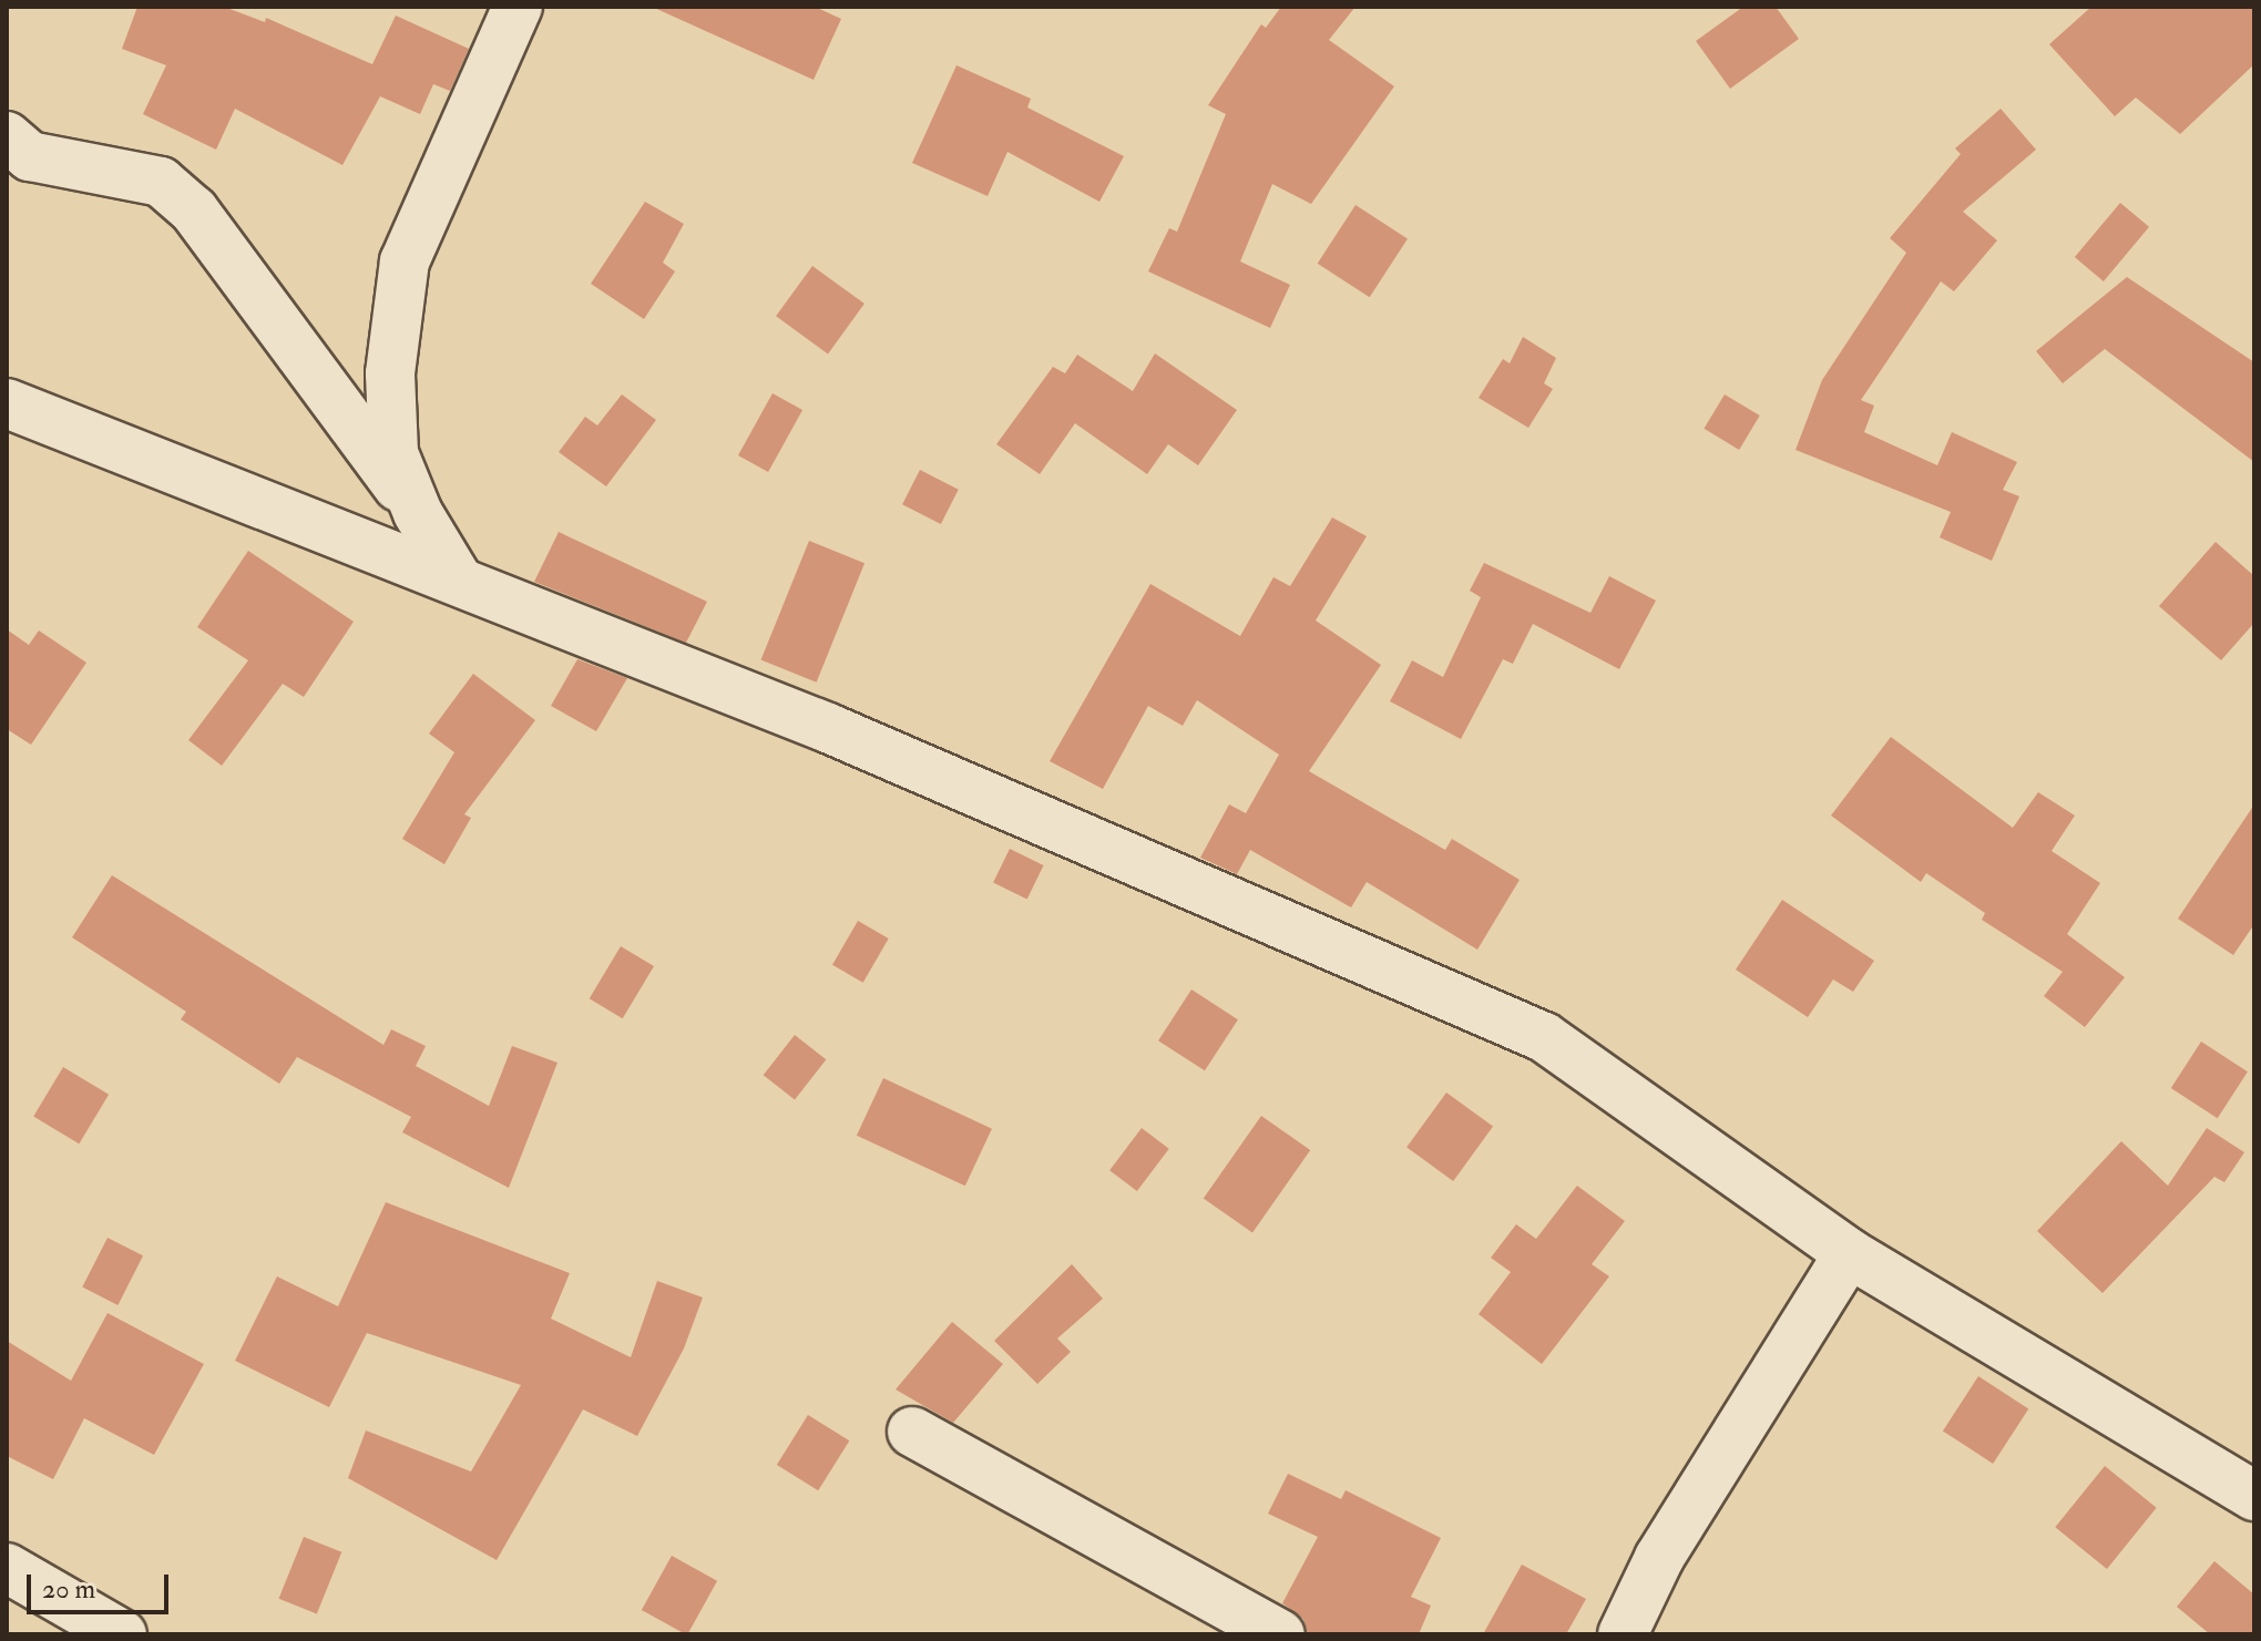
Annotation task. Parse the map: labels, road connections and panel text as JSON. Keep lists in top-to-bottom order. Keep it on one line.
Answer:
{"scale_bar":"20 m"}
